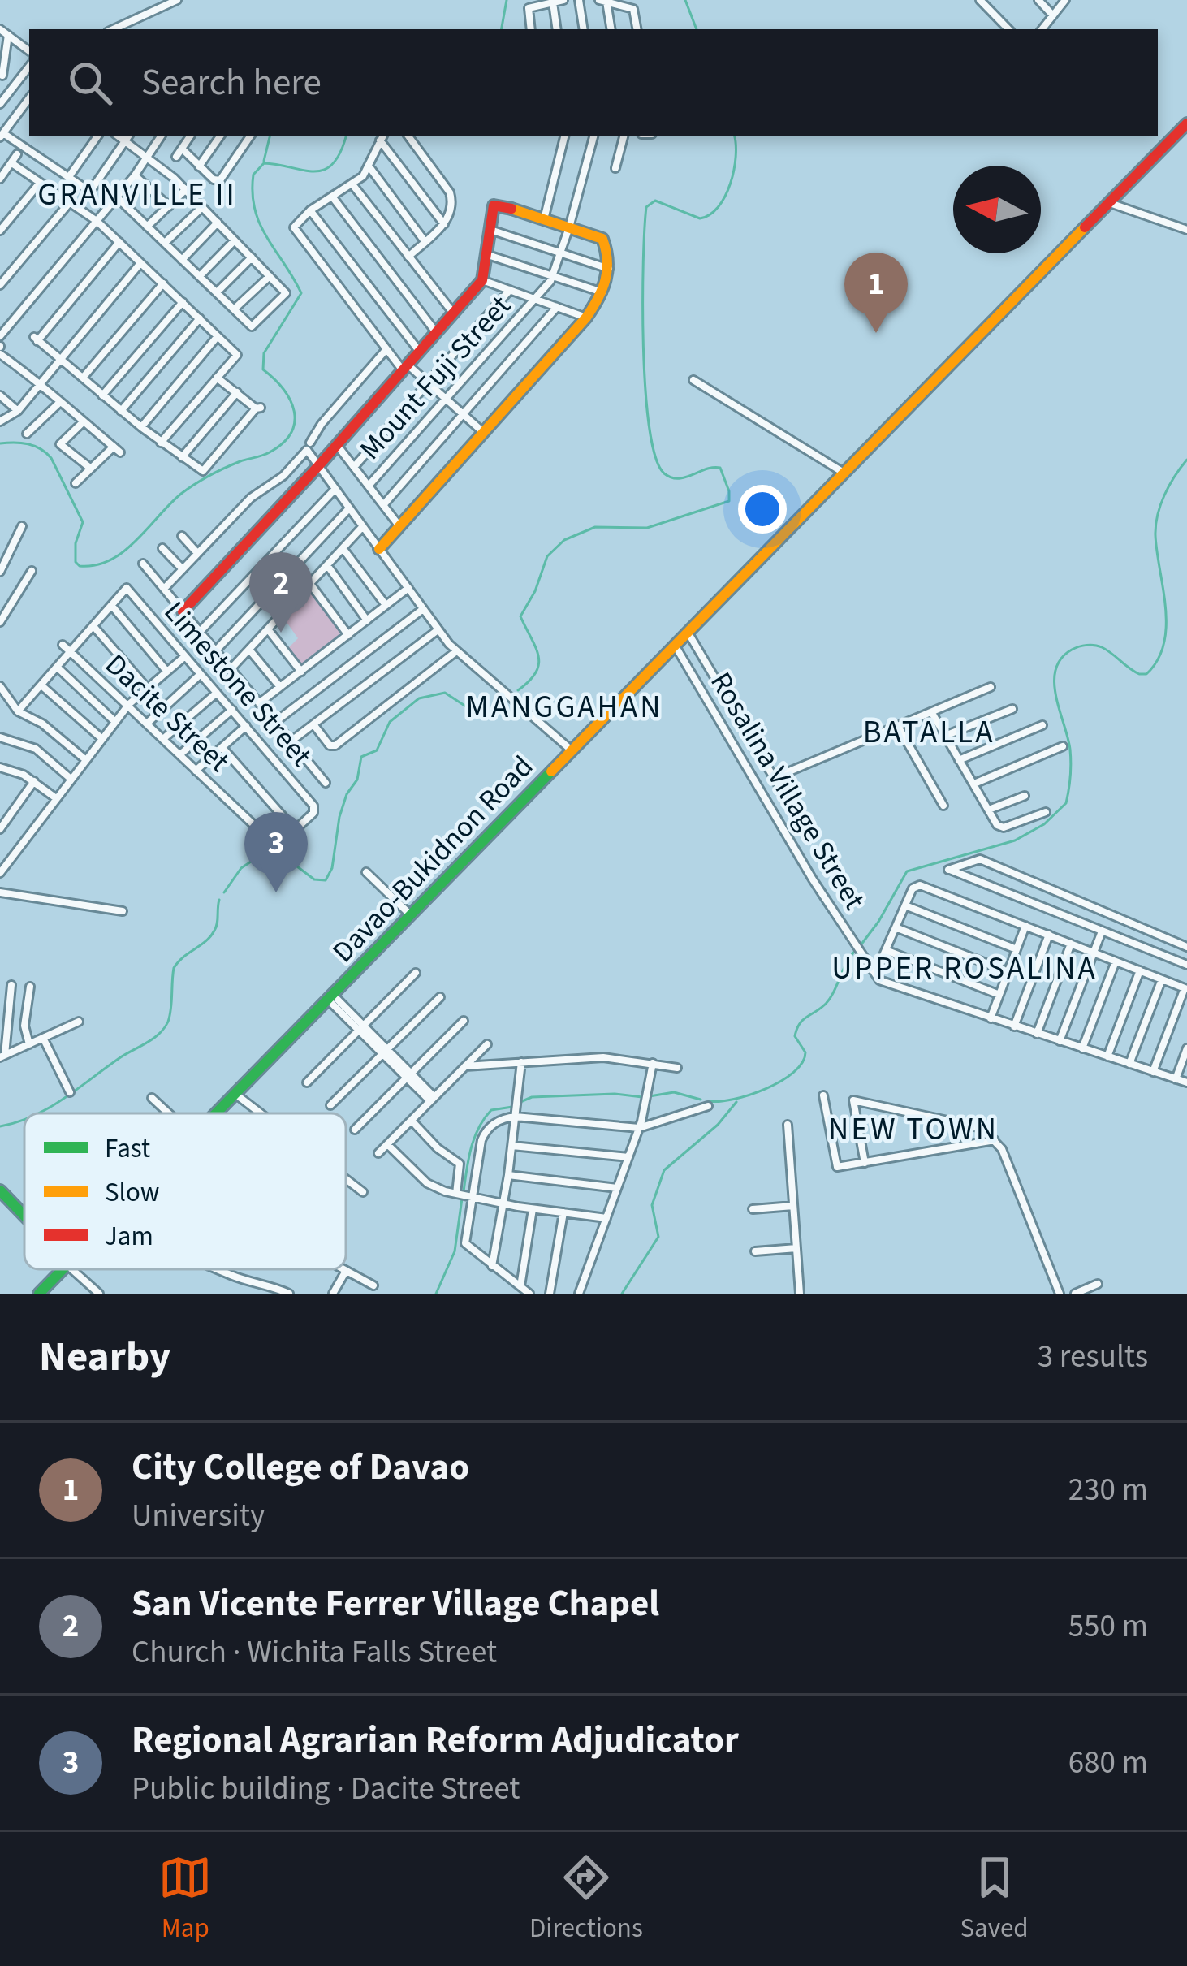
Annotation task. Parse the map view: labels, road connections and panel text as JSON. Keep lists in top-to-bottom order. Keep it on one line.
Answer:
{"streets":{"main road":["Davao-Bukidnon Road"],"street":["Mount Fuji Street","Limestone Street","Dacite Street","Rosalina Village Street"]},"crossings":[["Limestone Street","Dacite Street"],["Rosalina Village Street","Davao-Bukidnon Road"]],"districts":["GRANVILLE II","MANGGAHAN","BATALLA","UPPER ROSALINA","NEW TOWN"],"legend":["Fast","Slow","Jam"],"north":"left","page":{"search":"Search here","pins":["1","2","3"],"heading":["Nearby","3 results"],"list":[{"mark":"1","name":"City College of Davao","note":"University","value":"230 m"},{"mark":"2","name":"San Vicente Ferrer Village Chapel","note":"Church · Wichita Falls Street","value":"550 m"},{"mark":"3","name":"Regional Agrarian Reform Adjudicator","note":"Public building · Dacite Street","value":"680 m"}],"nav":["Map","Directions","Saved"]}}
